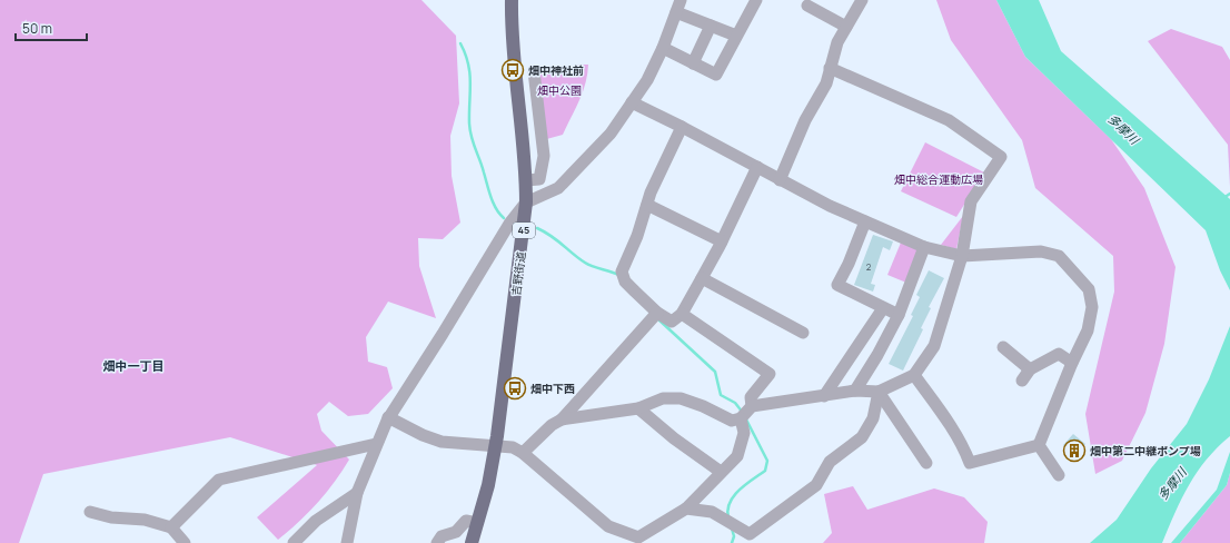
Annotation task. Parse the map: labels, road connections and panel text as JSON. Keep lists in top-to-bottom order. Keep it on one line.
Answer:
{"streets":{"main road":["45","吉野街道"]},"districts":["畑中一丁目"],"water":["多摩川"],"parks":["畑中公園","畑中総合運動広場"],"places":{"bus stop":["畑中神社前","畑中下西"],"building":["畑中第二中継ポンプ場"]},"house_numbers":["2"],"scale_bar":"50 m"}
